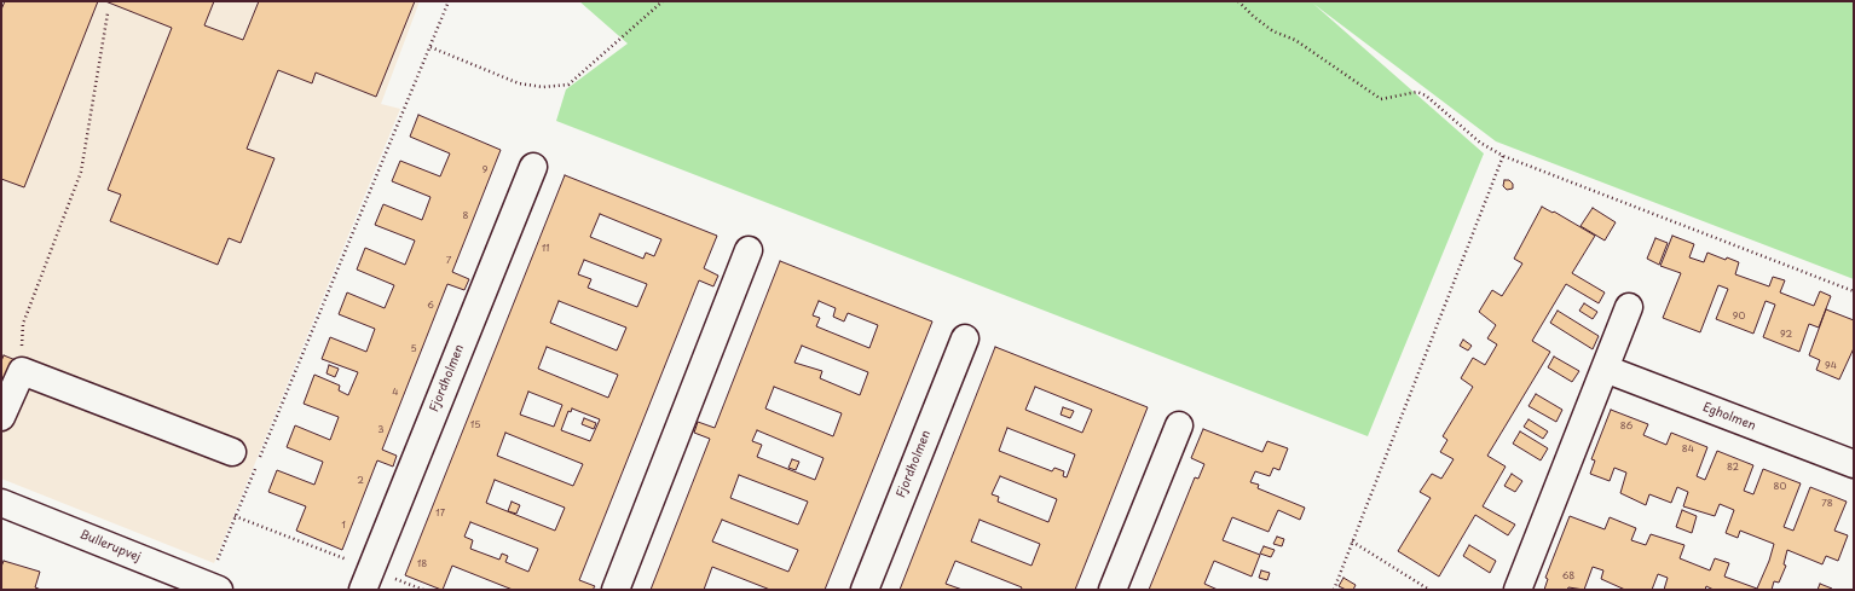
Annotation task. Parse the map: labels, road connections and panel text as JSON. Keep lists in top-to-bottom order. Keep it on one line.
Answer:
{"streets":{"street":["Fjordholmen","Egholmen","Bullerupvej"]},"house_numbers":["9","8","11","7","6","90","92","5","94","4","15","86","3","84","82","2","80","78","17","1","18","68"]}
